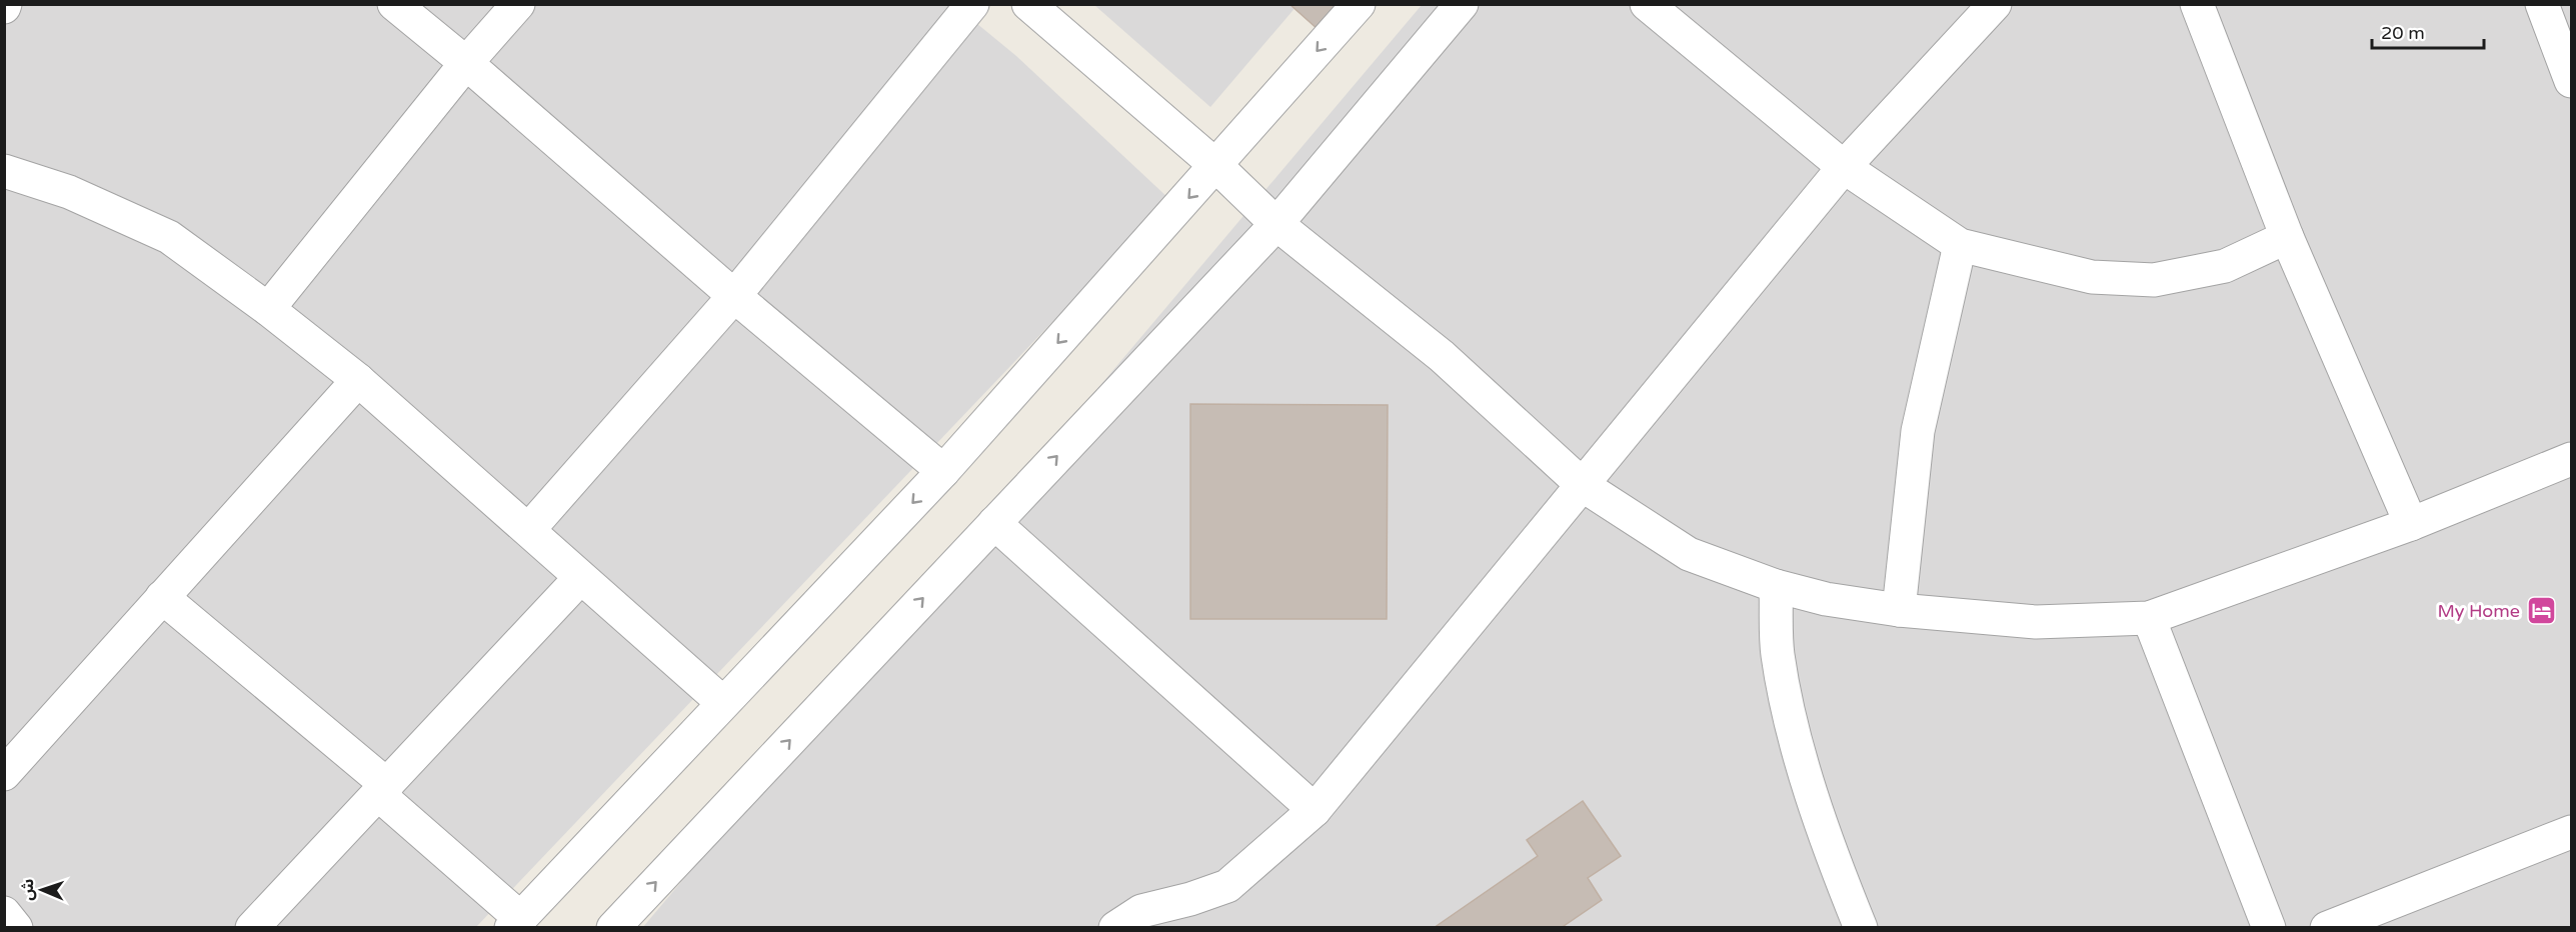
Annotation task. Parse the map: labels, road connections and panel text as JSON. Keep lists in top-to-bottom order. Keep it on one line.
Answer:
{"places":{"hotel":["My Home"]},"scale_bar":"20 m","north":"left"}
